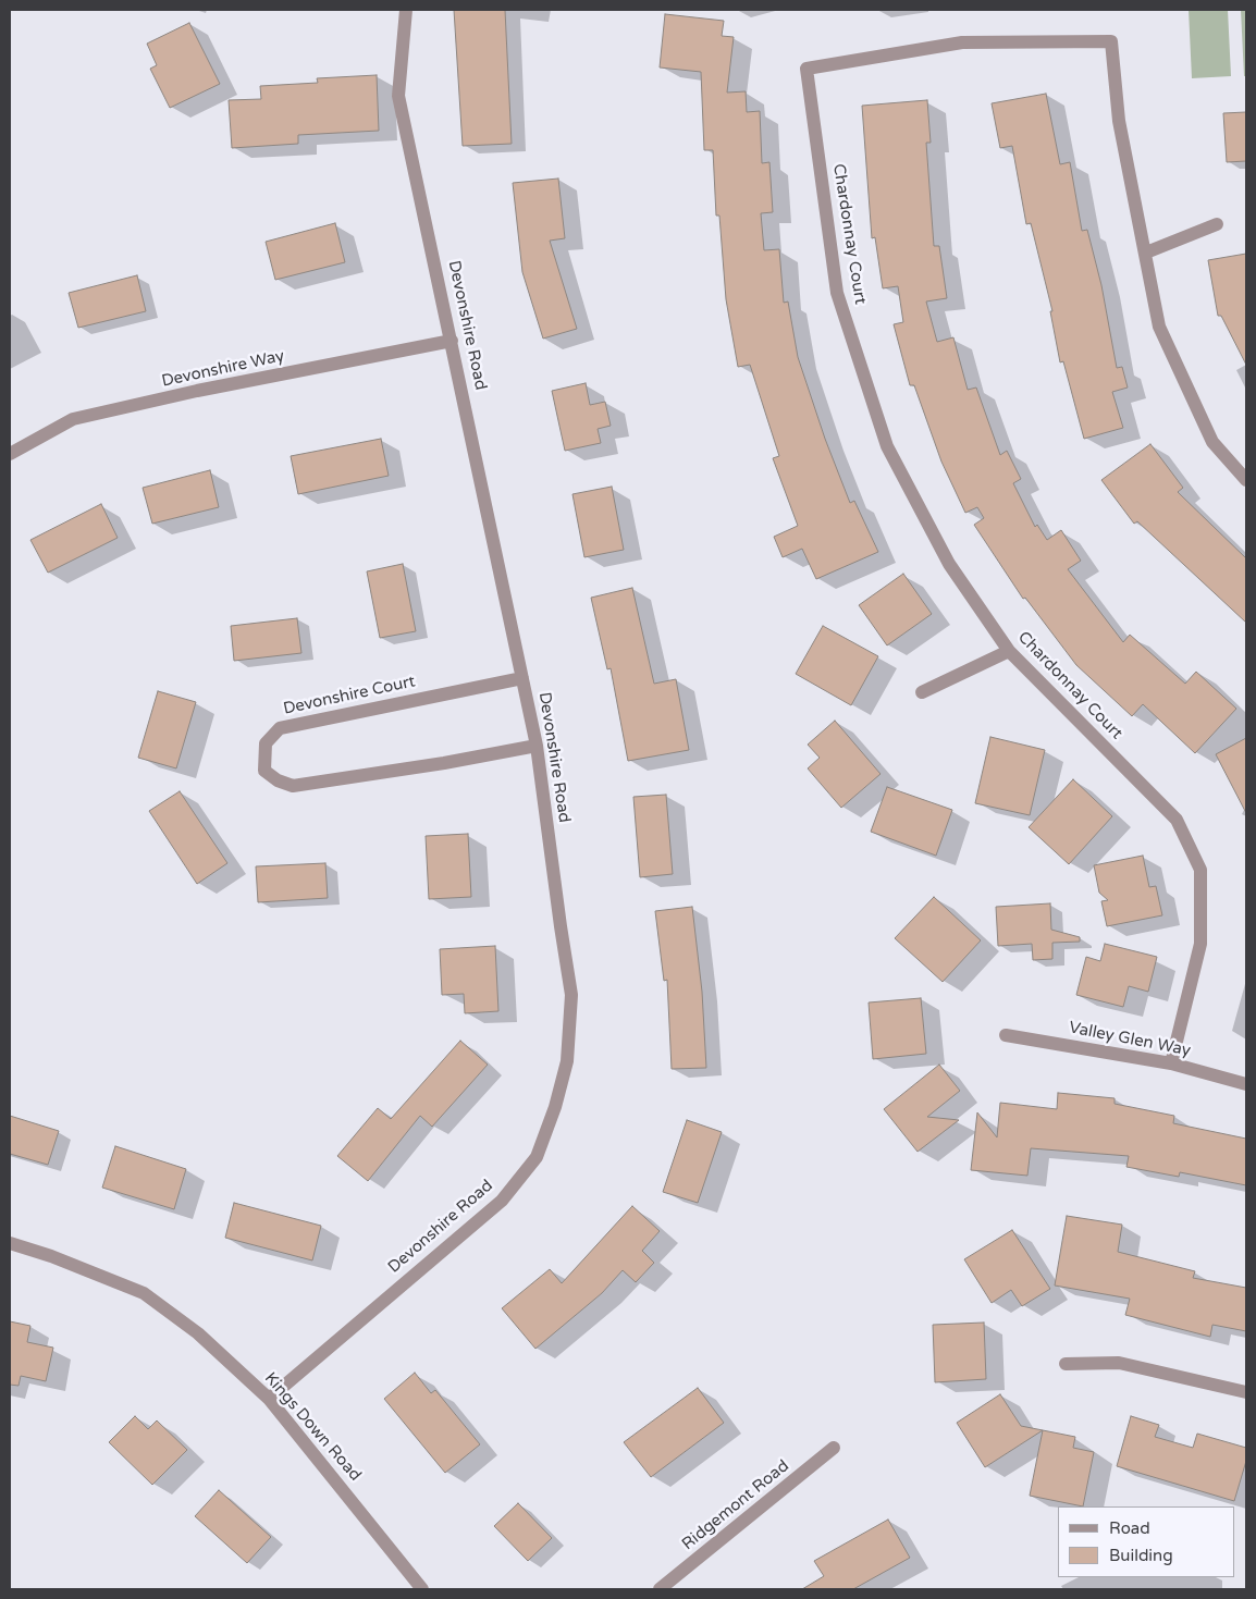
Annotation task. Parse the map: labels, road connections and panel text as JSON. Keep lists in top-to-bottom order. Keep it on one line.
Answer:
{"streets":{"street":["Chardonnay Court","Devonshire Road","Devonshire Way","Devonshire Court","Valley Glen Way","Kings Down Road","Ridgemont Road"]},"crossings":[["Chardonnay Court","Valley Glen Way"],["Devonshire Road","Devonshire Way"],["Devonshire Road","Devonshire Court"],["Devonshire Road","Kings Down Road"]],"legend":["Road","Building"]}
